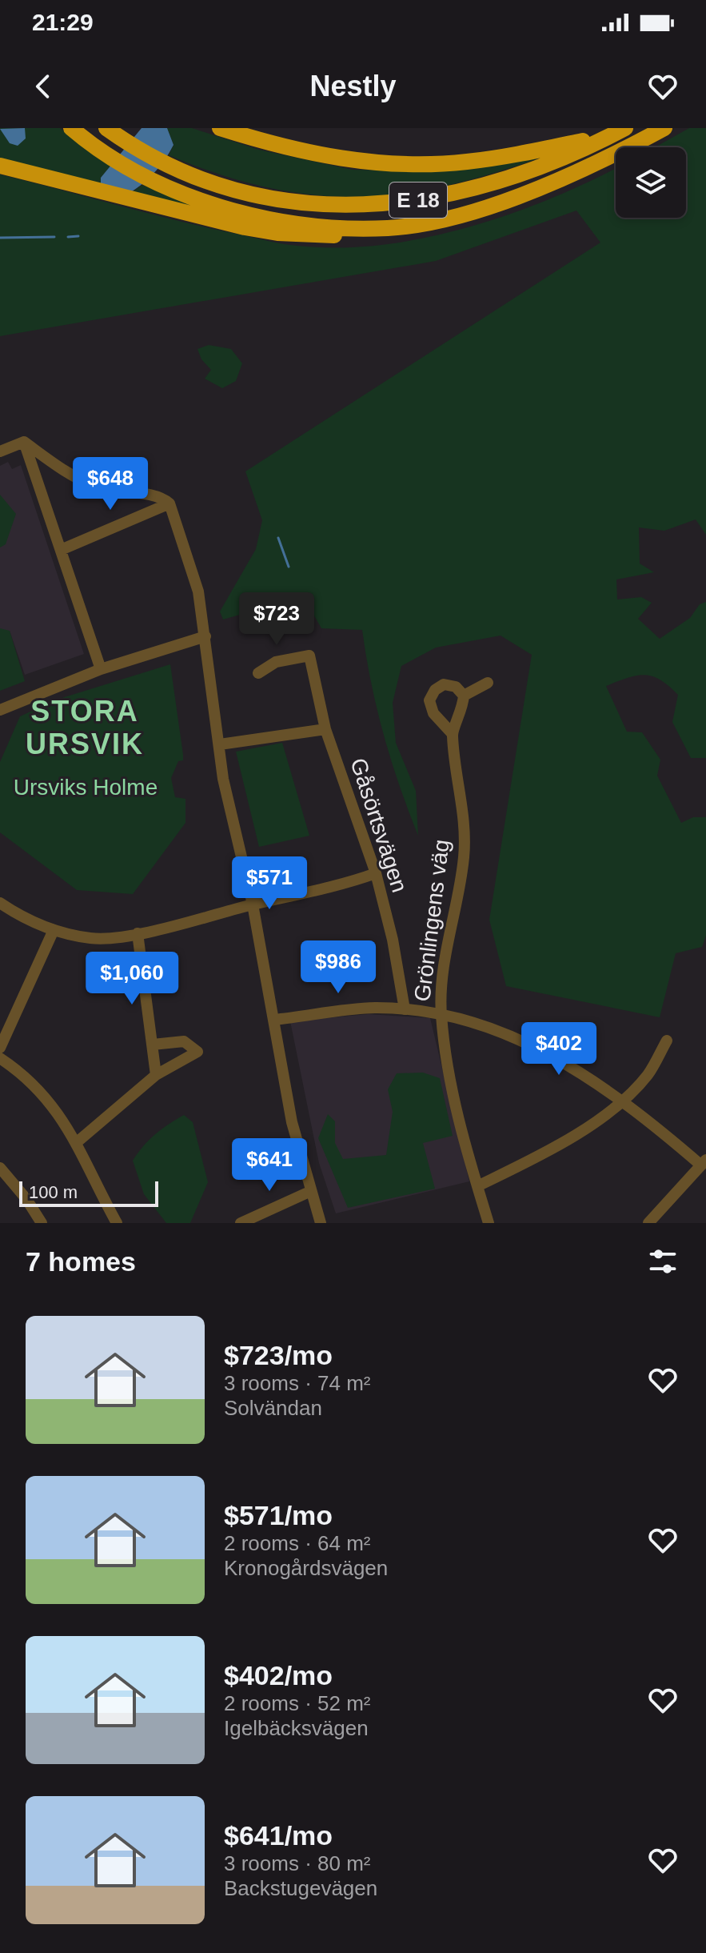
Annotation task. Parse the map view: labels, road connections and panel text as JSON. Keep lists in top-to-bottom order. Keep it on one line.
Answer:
{"streets":{"highway":["E 18"],"street":["Gåsörtsvägen","Grönlingens väg"]},"districts":["STORA URSVIK"],"parks":["Ursviks Holme"],"scale_bar":"100 m","page":{"status":"21:29","header":"Nestly","price":["$648","$723","$571","$986","$1,060","$402","$641"],"scale":"100 m","heading":"7 homes","list":[{"name":"$723/mo","note":"3 rooms · 74 m² · Solvändan"},{"name":"$571/mo","note":"2 rooms · 64 m² · Kronogårdsvägen"},{"name":"$402/mo","note":"2 rooms · 52 m² · Igelbäcksvägen"},{"name":"$641/mo","note":"3 rooms · 80 m² · Backstugevägen"}]}}
